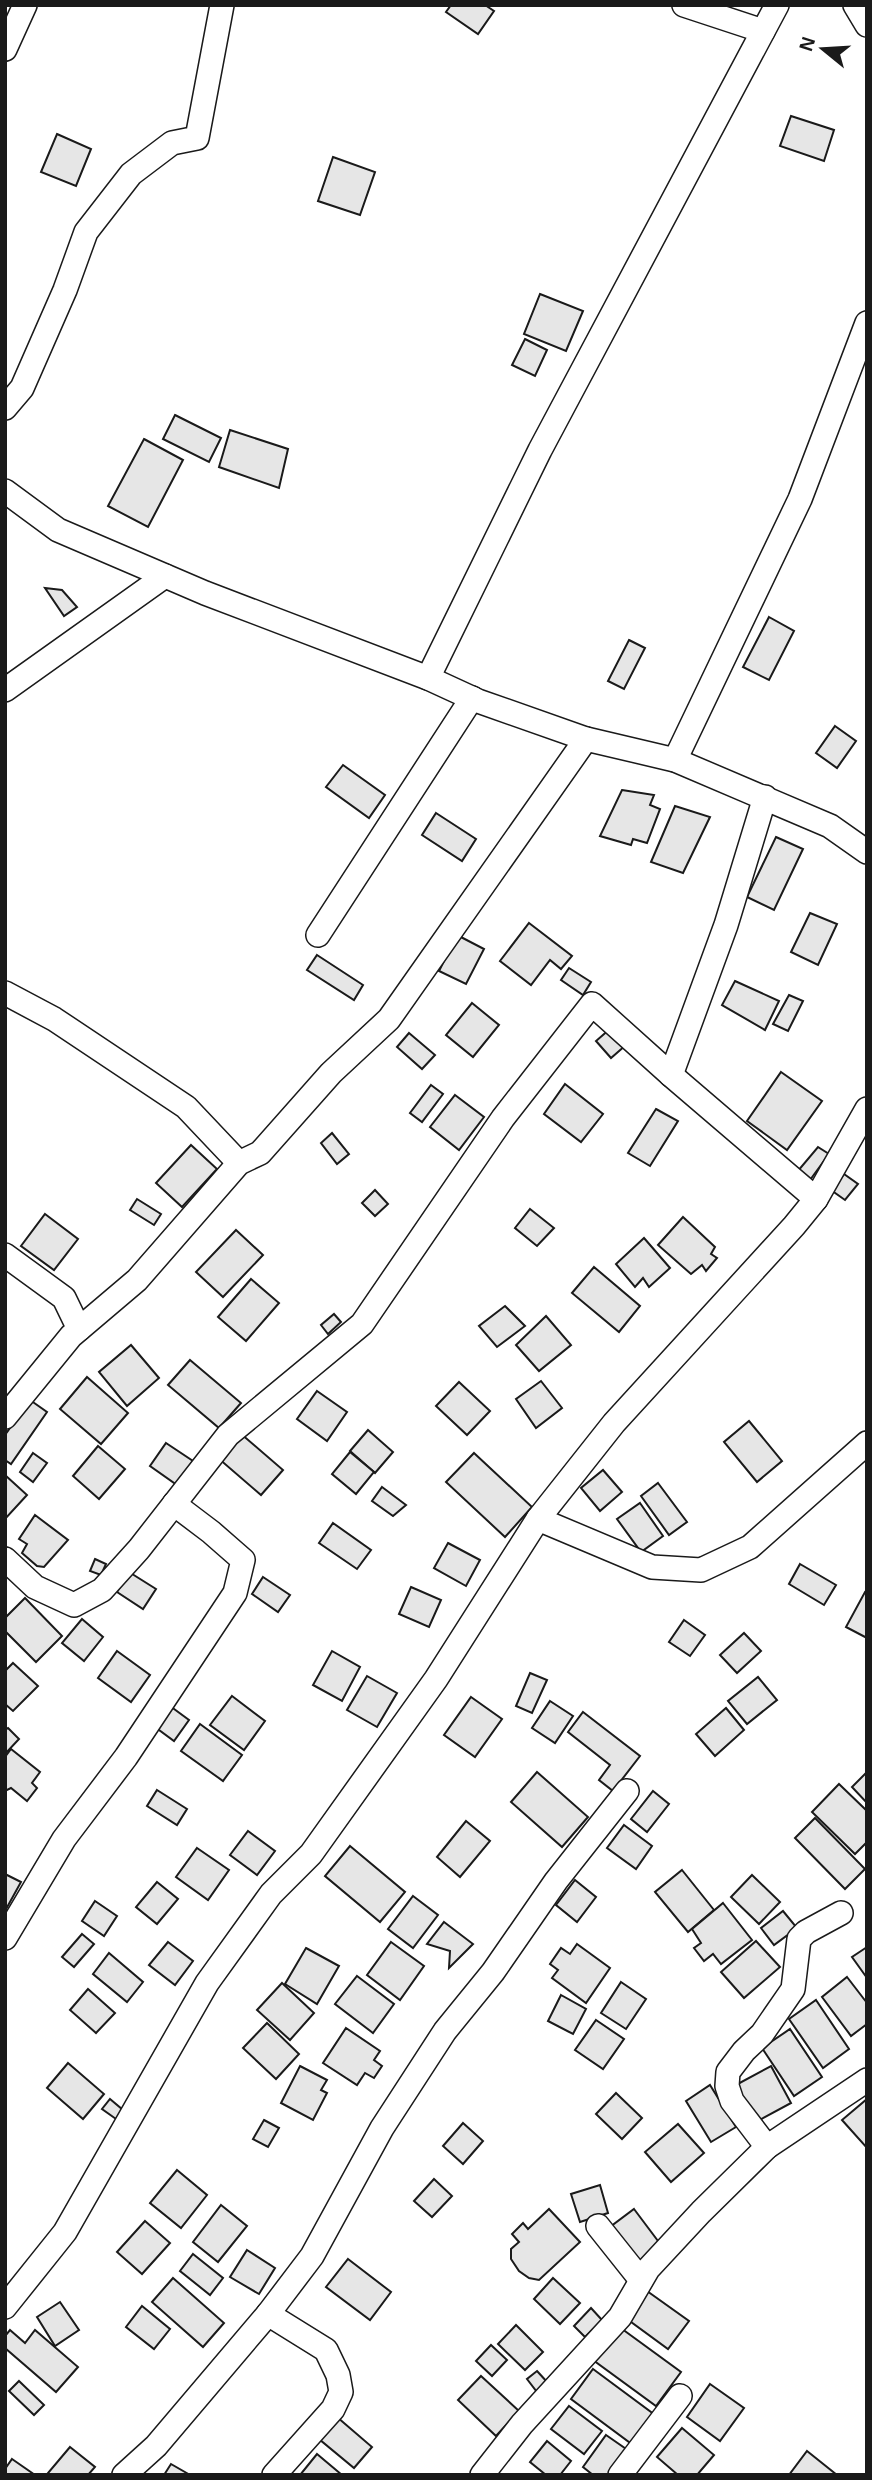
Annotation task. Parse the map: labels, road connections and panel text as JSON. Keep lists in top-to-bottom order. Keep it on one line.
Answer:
{"north":"left"}
